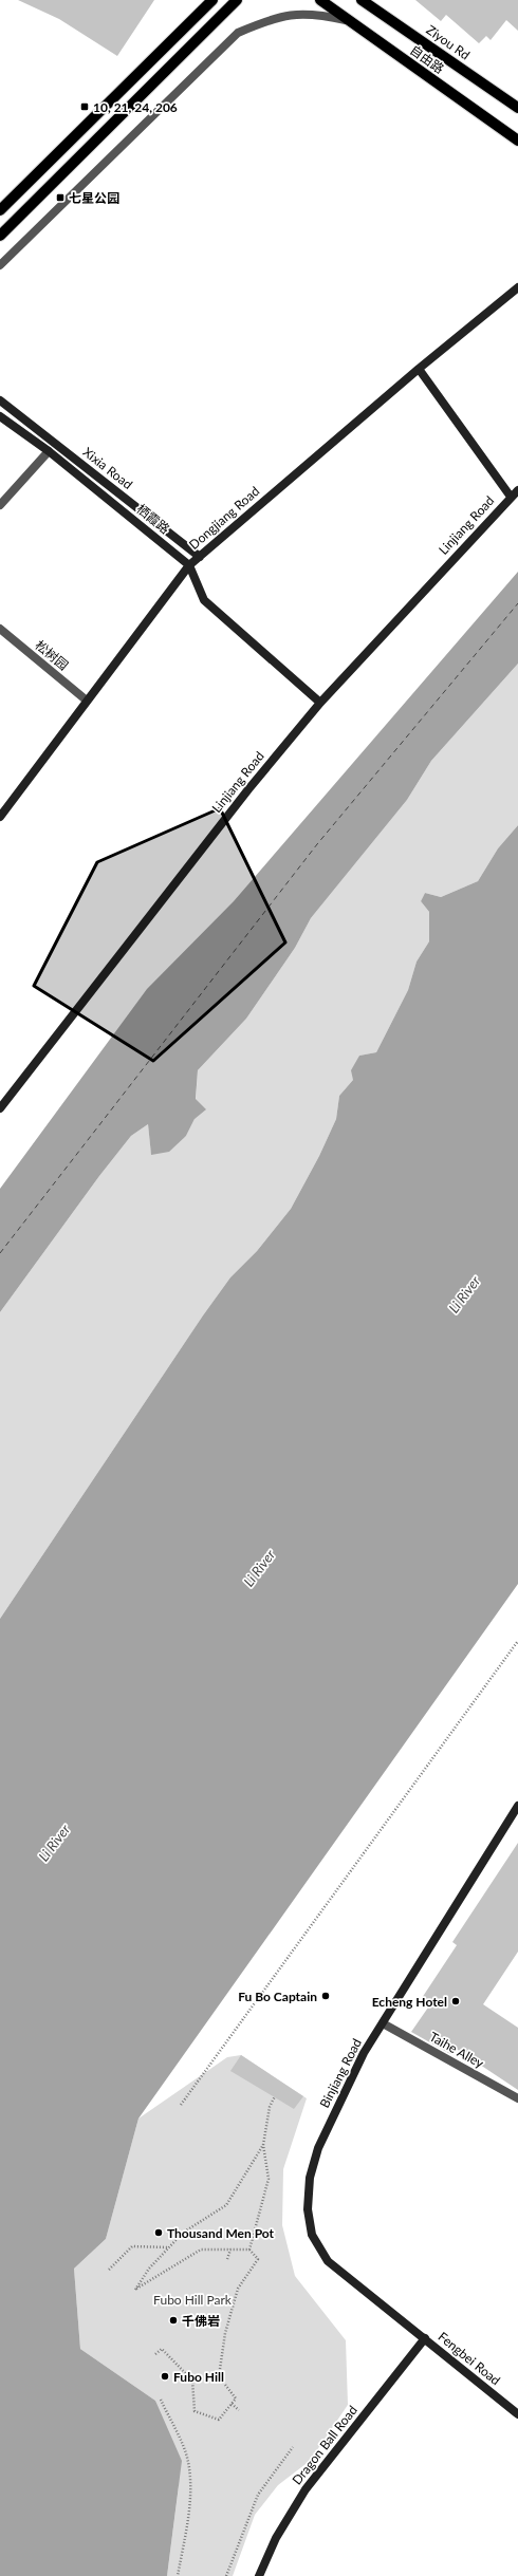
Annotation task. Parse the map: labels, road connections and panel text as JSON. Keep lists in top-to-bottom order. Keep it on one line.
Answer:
{"streets":{"main road":["Ziyou Rd","自由路"],"street":["Xixia Road","Dongjiang Road","栖霞路","Linjiang Road","Binjiang Road","Fengbei Road","Dragon Ball Road"],"lane":["松树园","Taihe Alley"]},"crossings":[["Xixia Road","Dongjiang Road"],["Dongjiang Road","栖霞路"],["Dongjiang Road","松树园"],["Taihe Alley","Binjiang Road"],["Binjiang Road","Fengbei Road"],["Binjiang Road","Dragon Ball Road"],["Fengbei Road","Dragon Ball Road"]],"water":["Li River"],"parks":["Fubo Hill Park"],"places":{"transit":["10, 21, 24, 206","七星公园"],"other":["Fu Bo Captain","Echeng Hotel","Thousand Men Pot","千佛岩","Fubo Hill"]}}
